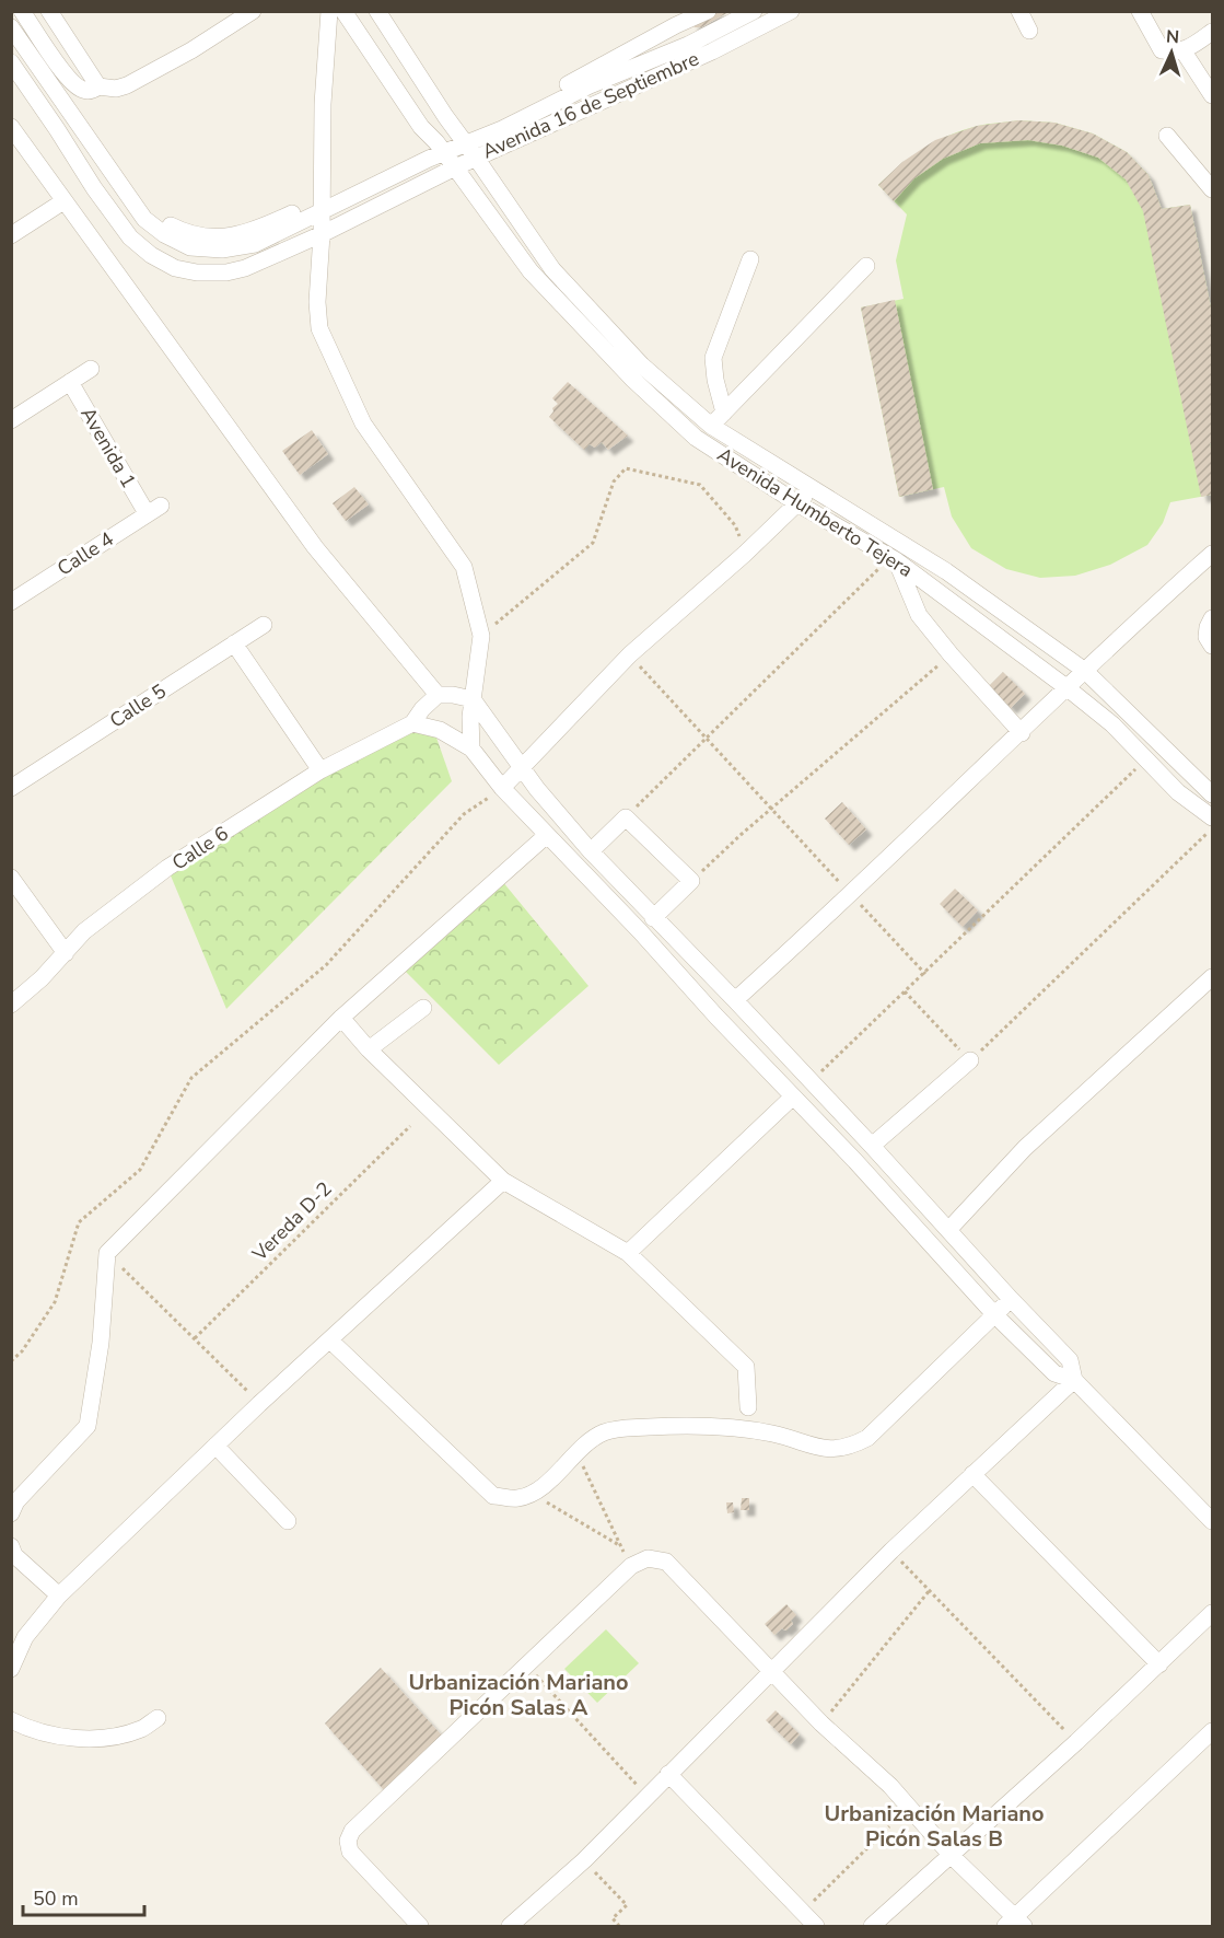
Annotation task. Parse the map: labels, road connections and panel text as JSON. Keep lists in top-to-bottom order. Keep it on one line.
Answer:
{"streets":{"street":["Avenida 16 de Septiembre","Avenida 1","Avenida Humberto Tejera","Calle 4","Calle 5","Calle 6"],"path":["Vereda D-2"]},"crossings":[["Avenida 16 de Septiembre","Avenida Humberto Tejera"],["Avenida 1","Calle 4"]],"districts":["Urbanización Mariano Picón Salas A","Urbanización Mariano Picón Salas B"],"scale_bar":"50 m","north":"top"}
